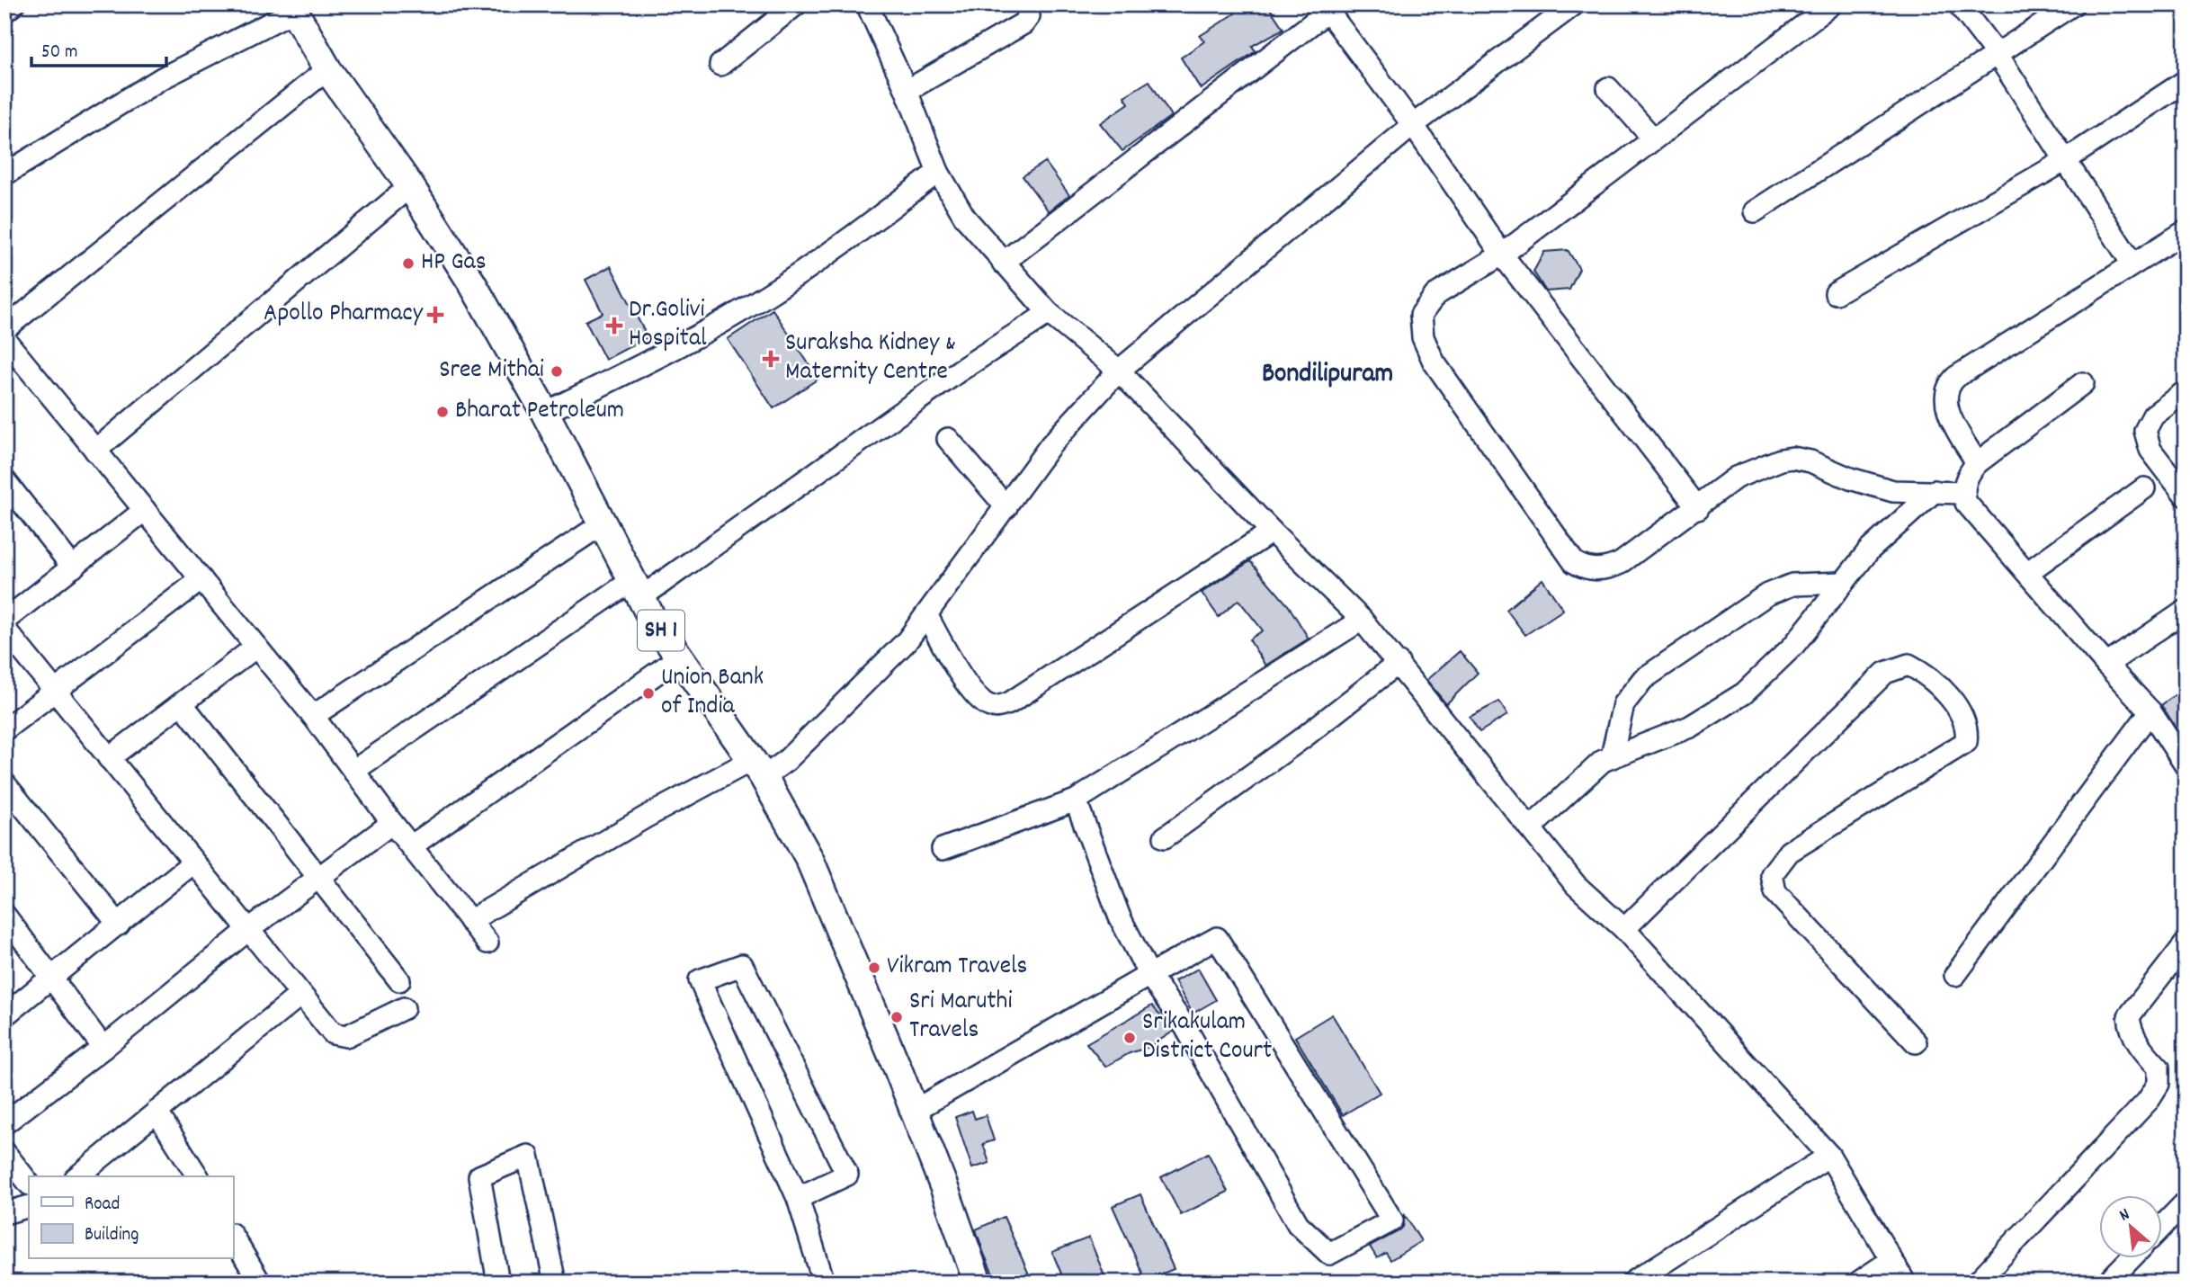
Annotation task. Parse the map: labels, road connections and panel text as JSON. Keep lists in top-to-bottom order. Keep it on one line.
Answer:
{"streets":{"main road":["SH 1"]},"districts":["Bondilipuram"],"places":{"other":["HP Gas","Sree Mithai","Bharat Petroleum","Union Bank of India","Vikram Travels","Sri Maruthi Travels","Srikakulam District Court"],"health":["Apollo Pharmacy","Dr.Golivi Hospital","Suraksha Kidney & Maternity Centre"]},"legend":["Road","Building"],"scale_bar":"50 m","north":"top left"}
